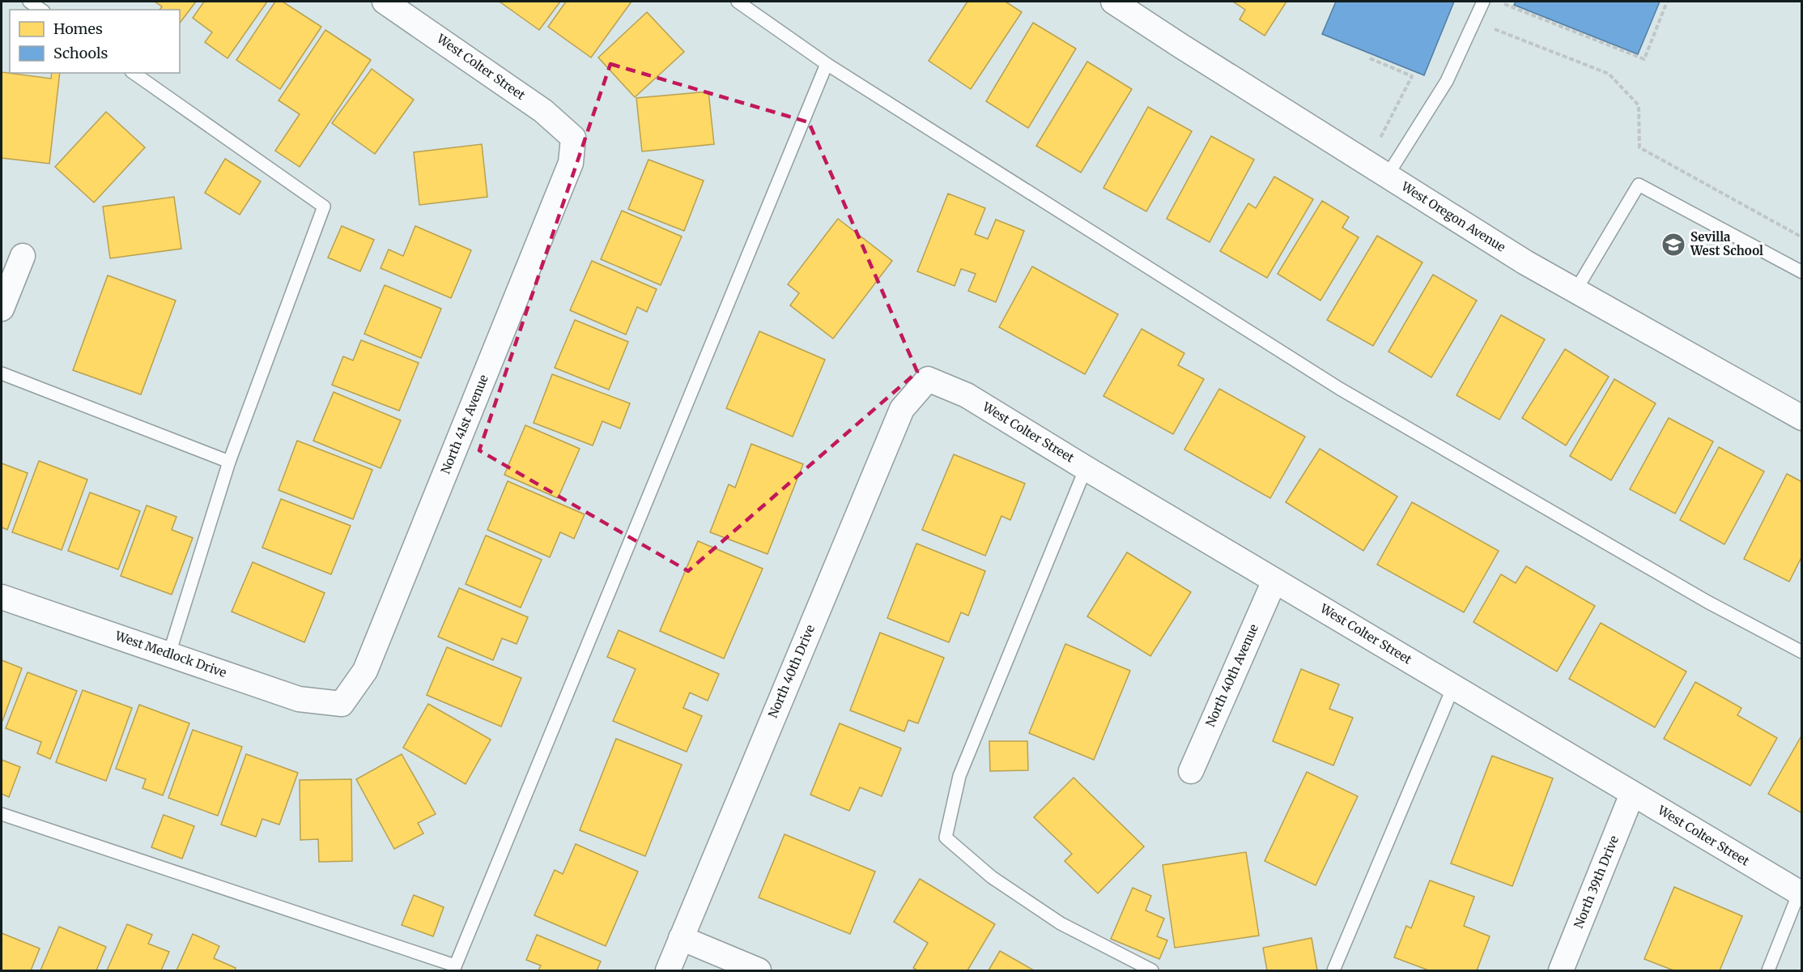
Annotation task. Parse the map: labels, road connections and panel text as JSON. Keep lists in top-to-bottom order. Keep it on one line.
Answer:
{"streets":{"street":["West Colter Street","West Oregon Avenue","North 41st Avenue","West Medlock Drive","North 40th Drive","North 40th Avenue","North 39th Drive"]},"crossings":[["West Colter Street","North 41st Avenue"],["West Colter Street","North 40th Drive"],["West Colter Street","North 40th Avenue"],["West Colter Street","North 39th Drive"],["North 41st Avenue","West Medlock Drive"]],"places":{"school or university":["Sevilla West School"]},"legend":["Homes","Schools"]}
